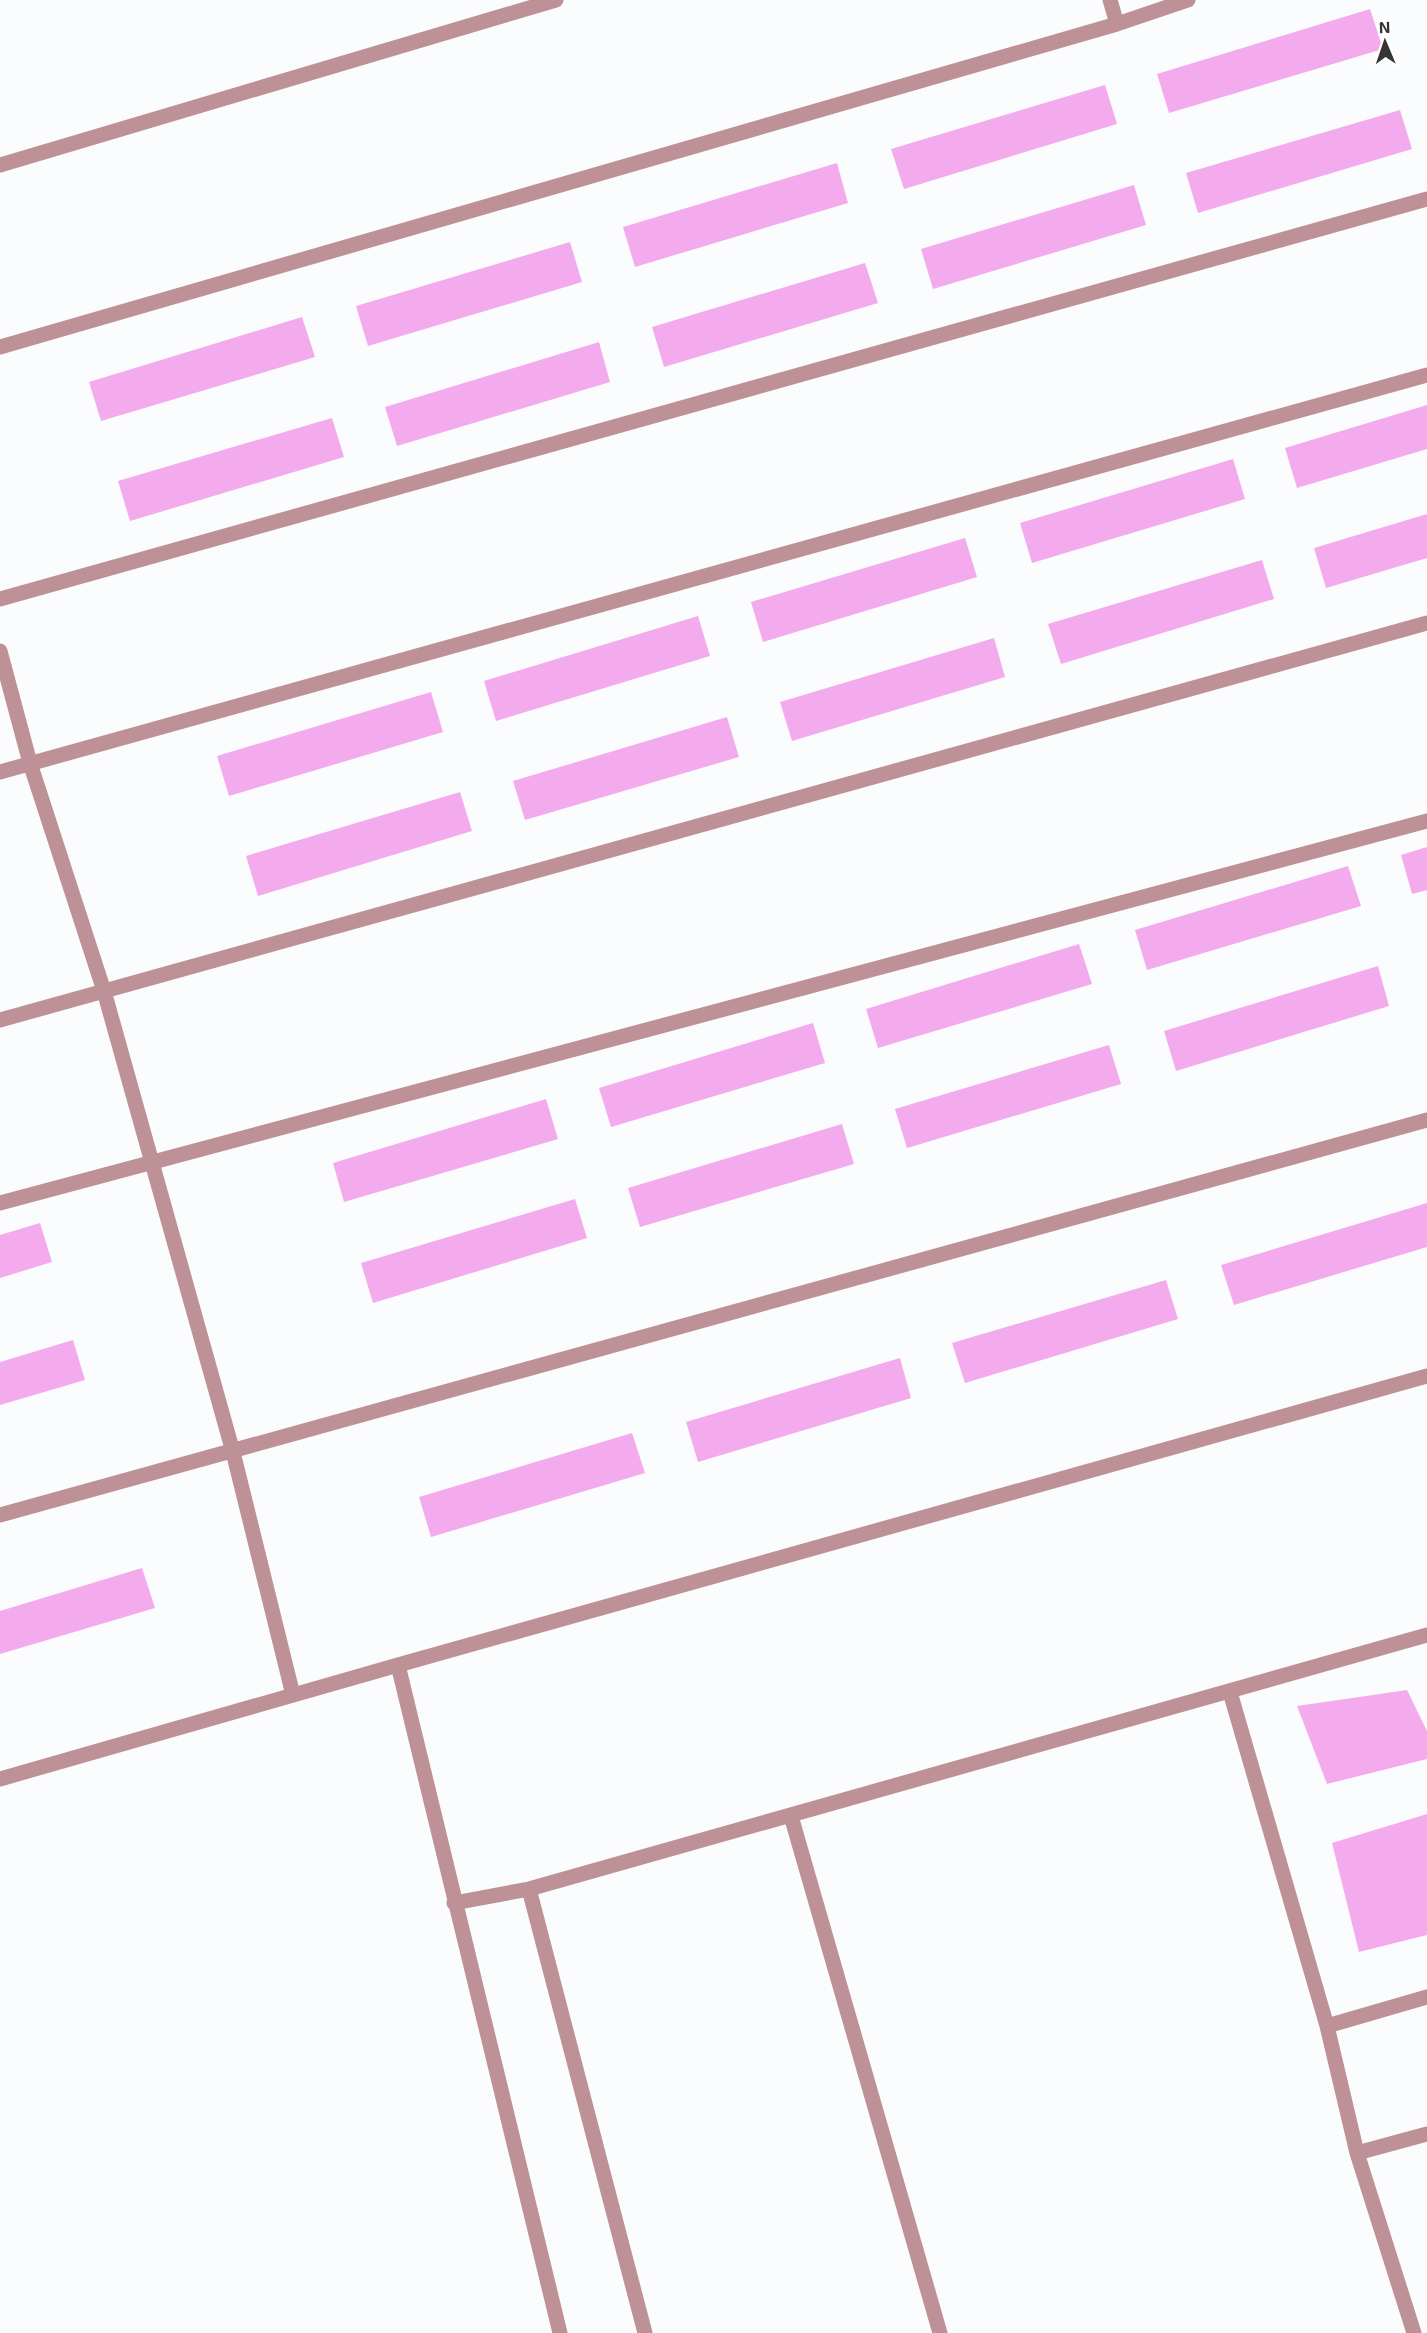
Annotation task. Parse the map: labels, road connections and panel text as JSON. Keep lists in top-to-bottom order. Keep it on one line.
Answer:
{"north":"top"}
